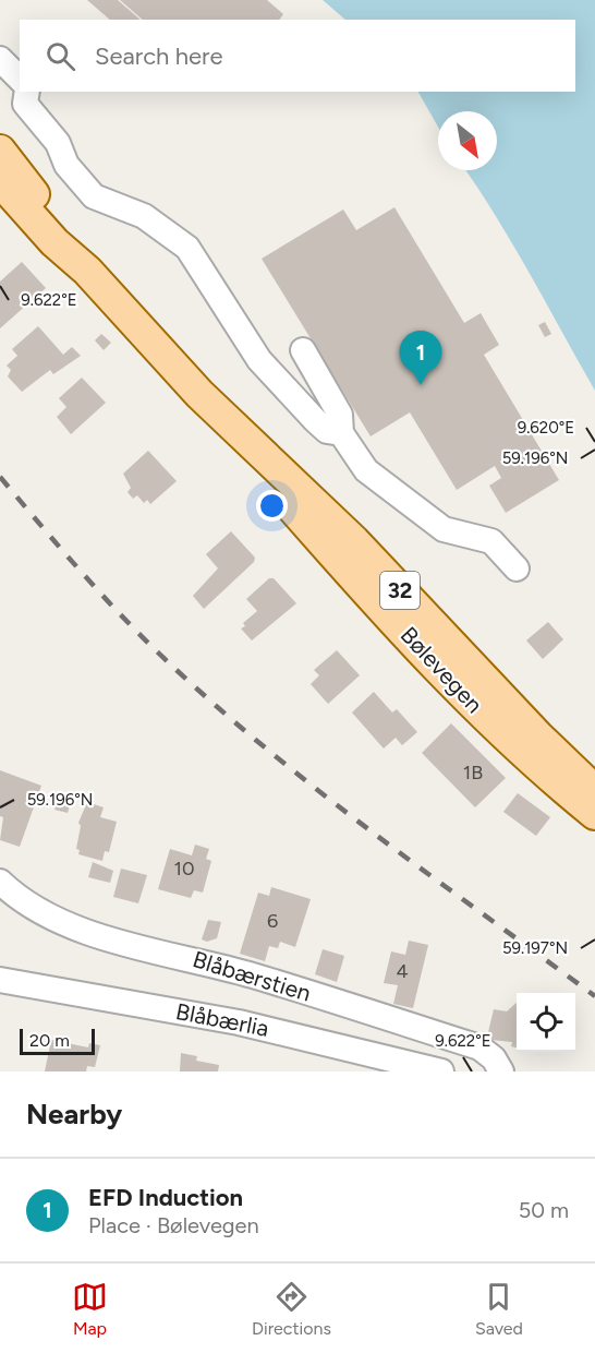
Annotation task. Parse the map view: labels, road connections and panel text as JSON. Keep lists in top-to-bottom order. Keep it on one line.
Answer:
{"streets":{"main road":["32","Bølevegen"],"street":["Blåbærstien","Blåbærlia"]},"house_numbers":["1B","10","6","4"],"scale_bar":"20 m","north":"bottom right","page":{"search":"Search here","pins":"1","scale":"20 m","heading":"Nearby","list":[{"mark":"1","name":"EFD Induction","note":"Place · Bølevegen","value":"50 m"}],"nav":["Map","Directions","Saved"]},"coordinates":["9.622°E","9.620°E","59.196°N","59.197°N"]}
